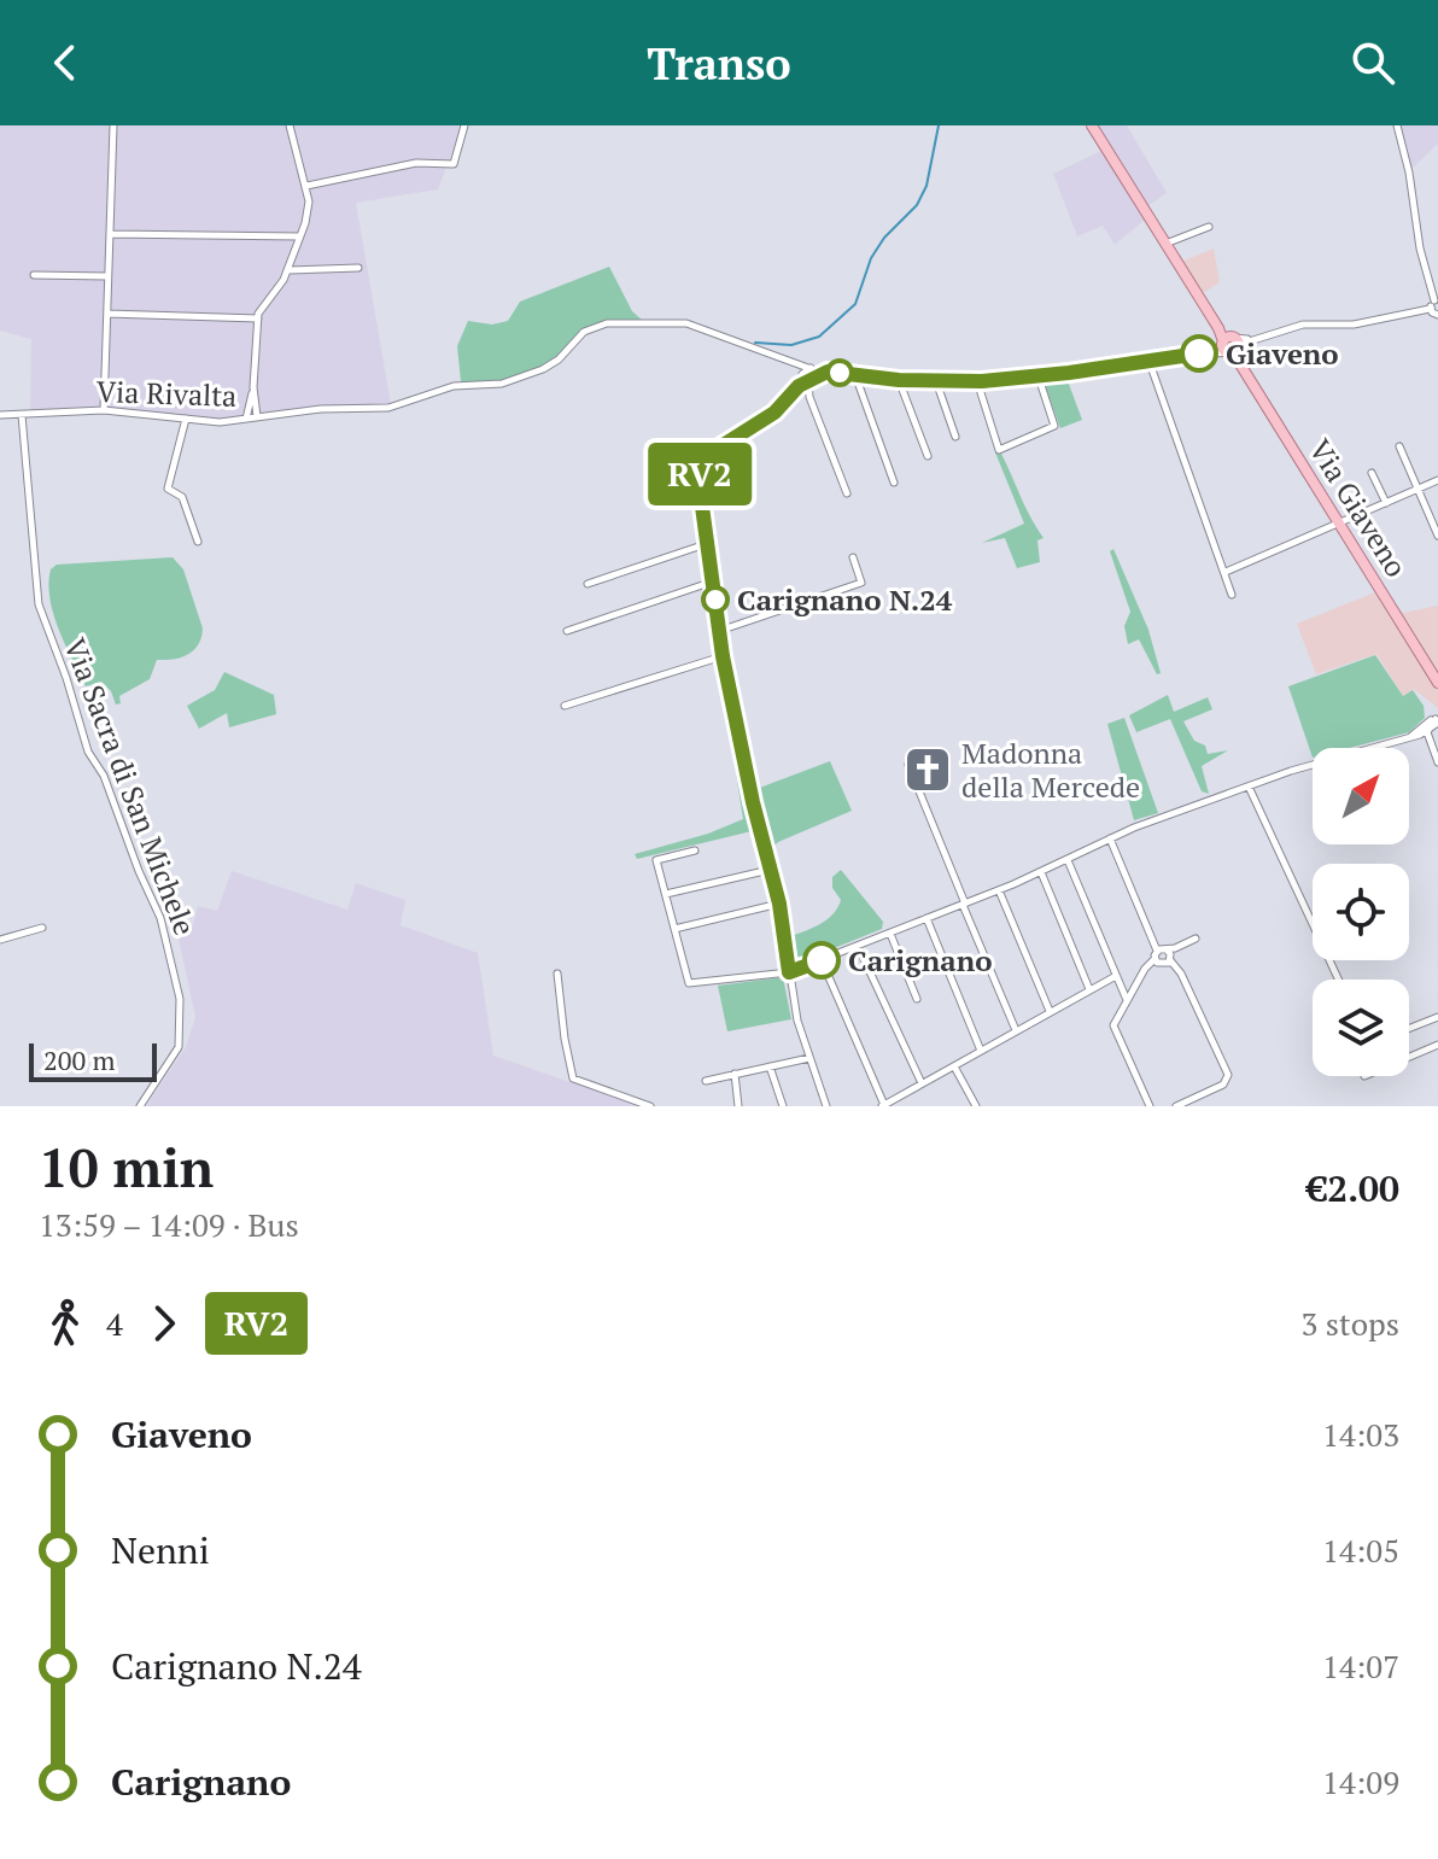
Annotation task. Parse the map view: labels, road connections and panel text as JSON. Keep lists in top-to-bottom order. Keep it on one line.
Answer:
{"streets":{"main road":["Via Giaveno"],"street":["Via Rivalta","Via Sacra di San Michele"]},"crossings":[["Via Rivalta","Via Sacra di San Michele"]],"places":{"other":["Giaveno","Carignano N.24","Carignano"],"church":["Madonna della Mercede"]},"lines":["bus line RV2"],"scale_bar":"200 m","north":"top right","page":{"header":"Transo","on_map":"RV2","scale":"200 m","heading":["10 min","13:59 – 14:09 · Bus","€2.00"],"legs":["4","RV2","3 stops"],"list":[{"name":"Giaveno","value":"14:03"},{"name":"Nenni","value":"14:05"},{"name":"Carignano N.24","value":"14:07"},{"name":"Carignano","value":"14:09"}]}}
